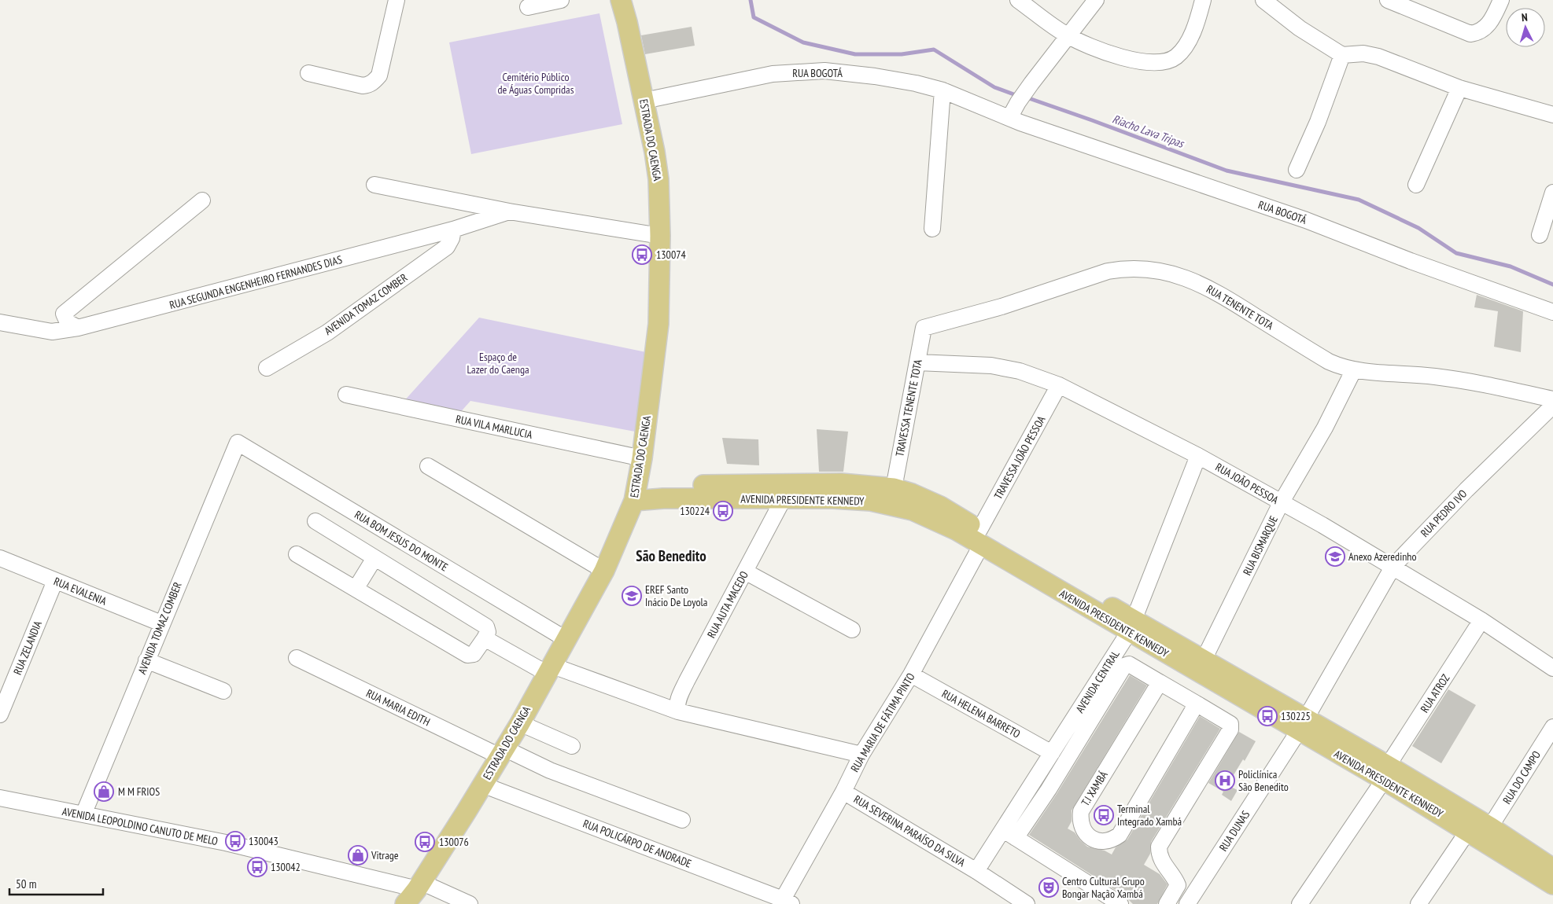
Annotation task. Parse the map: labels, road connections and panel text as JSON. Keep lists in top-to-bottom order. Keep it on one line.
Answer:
{"streets":{"main road":["ESTRADA DO CAENGA","AVENIDA PRESIDENTE KENNEDY"],"street":["RUA BOGOTÁ","RUA SEGUNDA ENGENHEIRO FERNANDES DIAS","AVENIDA TOMAZ COMBER","RUA TENENTE TOTA","TRAVESSA TENENTE TOTA","RUA VILA MARLUCIA","TRAVESSA JOÃO PESSOA","RUA JOÃO PESSOA","RUA PEDRO IVO","RUA BOM JESUS DO MONTE","RUA BISMARQUE","RUA EVALENIA","RUA AUTA MACEDO","RUA ZELANDIA","AVENIDA CENTRAL","RUA ATROZ","RUA MARIA EDITH","RUA HELENA BARRETO","RUA MARIA DE FÁTIMA PINTO","RUA DO CAMPO","T.I XAMBÁ","AVENIDA LEOPOLDINO CANUTO DE MELO","RUA SEVERINA PARAÍSO DA SILVA","RUA DUNAS","RUA POLICÁRPO DE ANDRADE"]},"crossings":[["RUA BOGOTÁ","ESTRADA DO CAENGA"],["ESTRADA DO CAENGA","RUA SEGUNDA ENGENHEIRO FERNANDES DIAS"],["ESTRADA DO CAENGA","RUA VILA MARLUCIA"],["ESTRADA DO CAENGA","AVENIDA PRESIDENTE KENNEDY"],["ESTRADA DO CAENGA","RUA BOM JESUS DO MONTE"],["ESTRADA DO CAENGA","RUA MARIA EDITH"],["ESTRADA DO CAENGA","AVENIDA LEOPOLDINO CANUTO DE MELO"],["ESTRADA DO CAENGA","RUA POLICÁRPO DE ANDRADE"],["RUA SEGUNDA ENGENHEIRO FERNANDES DIAS","AVENIDA TOMAZ COMBER"],["AVENIDA TOMAZ COMBER","RUA BOM JESUS DO MONTE"],["AVENIDA TOMAZ COMBER","RUA EVALENIA"],["AVENIDA TOMAZ COMBER","AVENIDA LEOPOLDINO CANUTO DE MELO"],["RUA TENENTE TOTA","TRAVESSA TENENTE TOTA"],["RUA TENENTE TOTA","RUA BISMARQUE"],["TRAVESSA TENENTE TOTA","RUA JOÃO PESSOA"],["TRAVESSA TENENTE TOTA","AVENIDA PRESIDENTE KENNEDY"],["TRAVESSA JOÃO PESSOA","RUA JOÃO PESSOA"],["TRAVESSA JOÃO PESSOA","AVENIDA PRESIDENTE KENNEDY"],["TRAVESSA JOÃO PESSOA","RUA MARIA DE FÁTIMA PINTO"],["RUA JOÃO PESSOA","RUA PEDRO IVO"],["RUA JOÃO PESSOA","RUA BISMARQUE"],["RUA JOÃO PESSOA","AVENIDA CENTRAL"],["RUA JOÃO PESSOA","RUA ATROZ"],["AVENIDA PRESIDENTE KENNEDY","RUA PEDRO IVO"],["AVENIDA PRESIDENTE KENNEDY","RUA BISMARQUE"],["AVENIDA PRESIDENTE KENNEDY","RUA AUTA MACEDO"],["AVENIDA PRESIDENTE KENNEDY","AVENIDA CENTRAL"],["AVENIDA PRESIDENTE KENNEDY","RUA ATROZ"],["AVENIDA PRESIDENTE KENNEDY","RUA MARIA DE FÁTIMA PINTO"],["AVENIDA PRESIDENTE KENNEDY","RUA DO CAMPO"],["AVENIDA PRESIDENTE KENNEDY","RUA DUNAS"],["RUA PEDRO IVO","RUA DUNAS"],["RUA EVALENIA","RUA ZELANDIA"],["AVENIDA CENTRAL","RUA HELENA BARRETO"],["AVENIDA CENTRAL","RUA SEVERINA PARAÍSO DA SILVA"],["RUA HELENA BARRETO","RUA MARIA DE FÁTIMA PINTO"],["RUA MARIA DE FÁTIMA PINTO","RUA SEVERINA PARAÍSO DA SILVA"],["RUA MARIA DE FÁTIMA PINTO","RUA POLICÁRPO DE ANDRADE"]],"districts":["São Benedito"],"water":["Riacho Lava Tripas"],"parks":["Cemitério Público de Águas Compridas","Espaço de Lazer do Caenga"],"places":{"bus stop":["130074","130224","130225","Terminal Integrado Xambá","130043","130076","130042"],"school or university":["Anexo Azeredinho","EREF Santo Inácio De Loyola"],"hospital":["Policlínica São Benedito"],"shop":["M M FRIOS","Vitrage"],"theatre":["Centro Cultural Grupo Bongar Nação Xambá"]},"scale_bar":"50 m","north":"top"}
